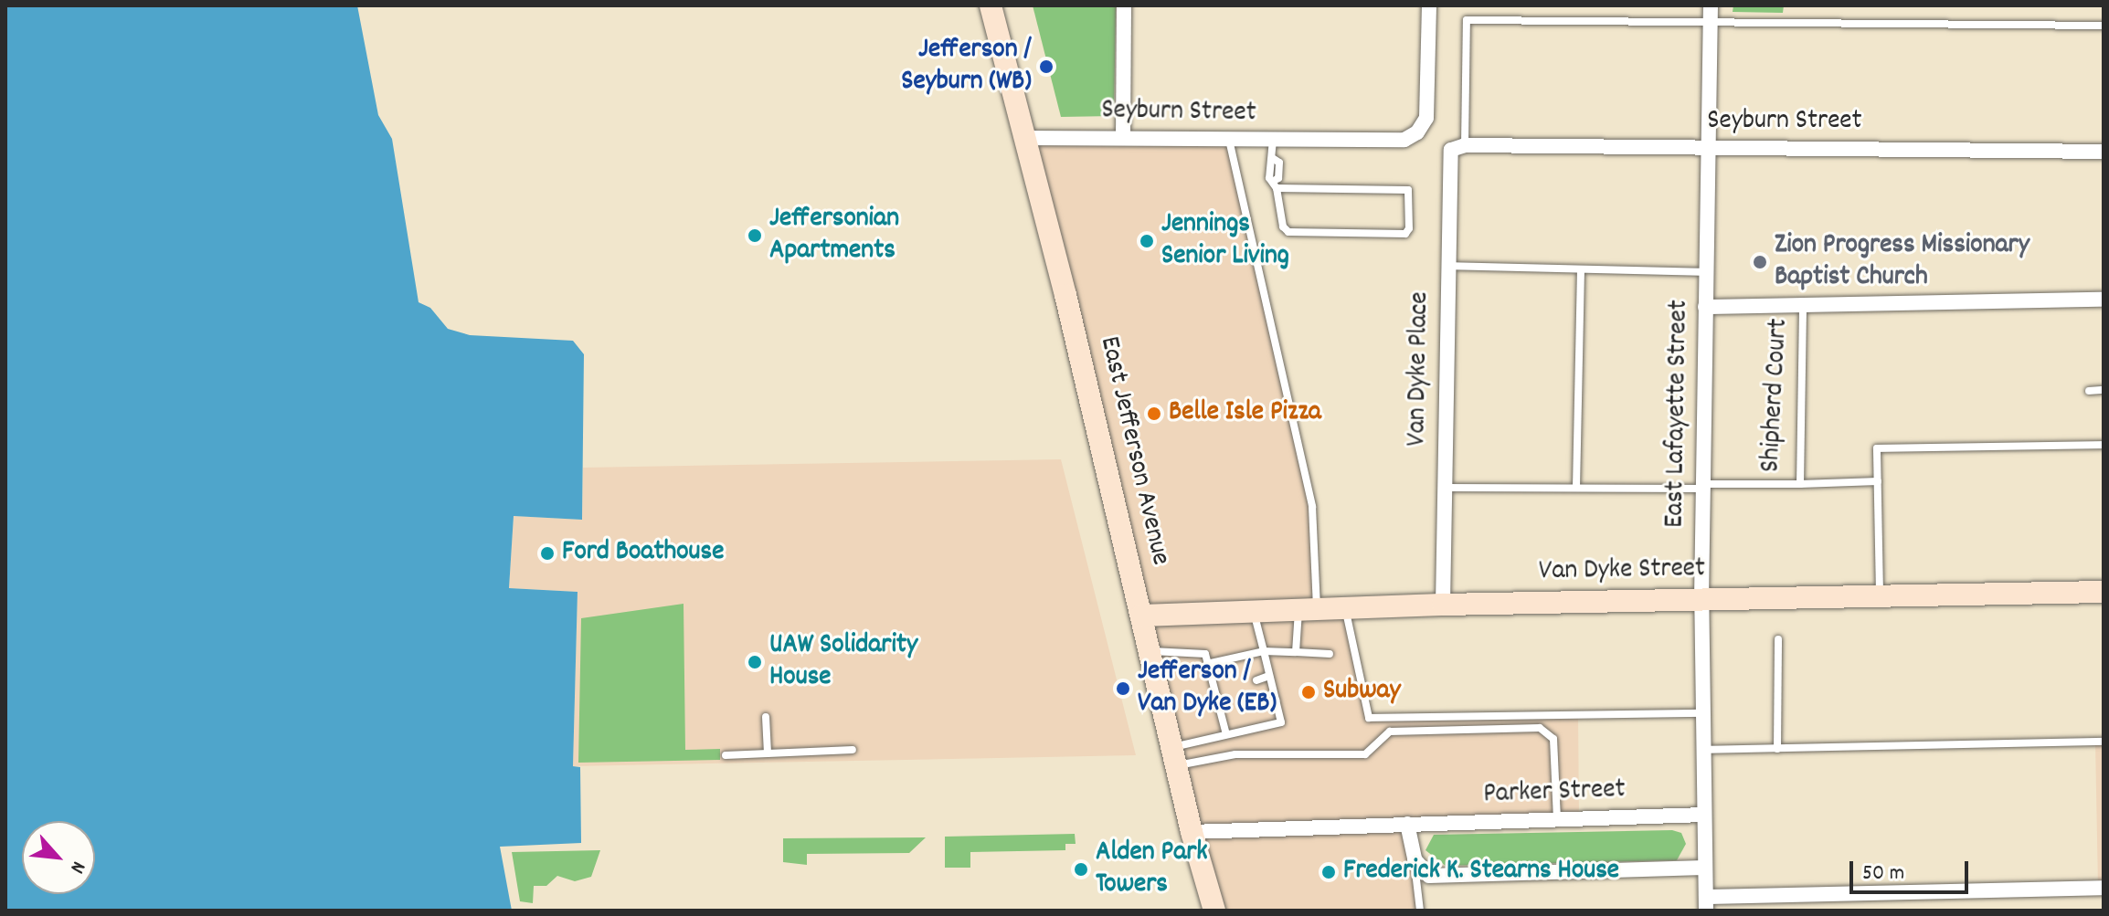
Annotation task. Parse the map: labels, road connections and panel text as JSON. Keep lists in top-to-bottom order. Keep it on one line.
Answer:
{"streets":{"main road":["East Jefferson Avenue","Van Dyke Street"],"street":["Seyburn Street","Van Dyke Place","East Lafayette Street","Parker Street"],"lane":["Shipherd Court"]},"crossings":[["Seyburn Street","Van Dyke Place"],["Seyburn Street","East Lafayette Street"],["Seyburn Street","East Jefferson Avenue"],["Van Dyke Place","Shipherd Court"],["Van Dyke Place","Van Dyke Street"],["Shipherd Court","East Lafayette Street"],["East Lafayette Street","Van Dyke Street"],["East Lafayette Street","Parker Street"],["East Jefferson Avenue","Van Dyke Street"],["East Jefferson Avenue","Parker Street"]],"places":["Jefferson / Seyburn (WB)","Jeffersonian Apartments","Jennings Senior Living","Zion Progress Missionary Baptist Church","Belle Isle Pizza","Ford Boathouse","UAW Solidarity House","Jefferson / Van Dyke (EB)","Subway","Alden Park Towers","Frederick K. Stearns House"],"scale_bar":"50 m","north":"bottom right"}
